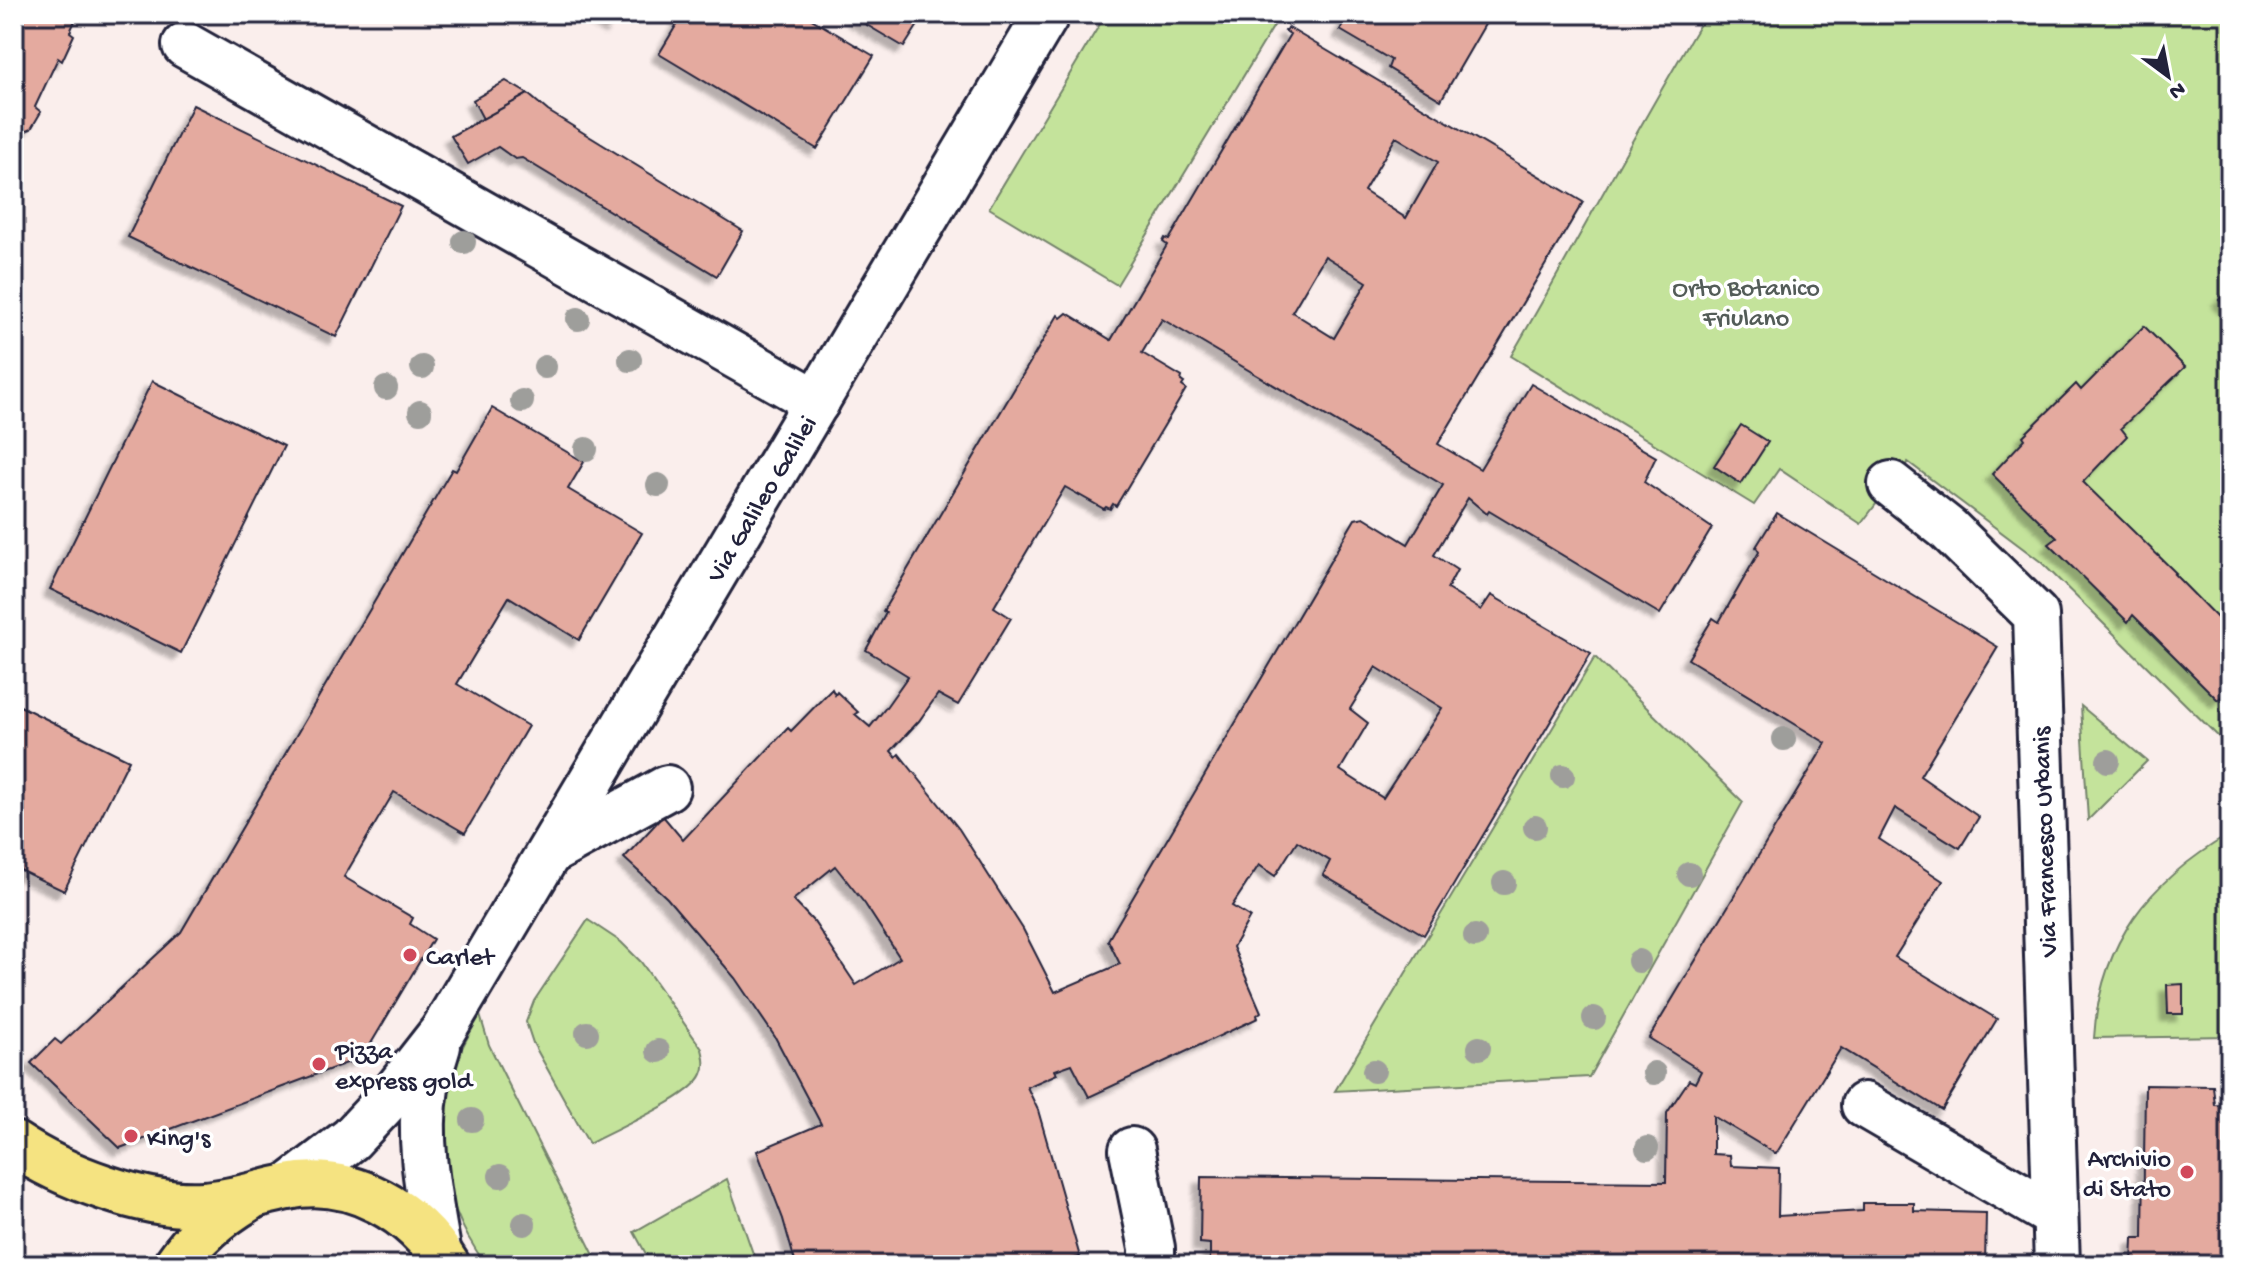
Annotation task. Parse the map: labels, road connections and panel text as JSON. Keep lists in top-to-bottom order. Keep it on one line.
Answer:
{"streets":{"street":["Via Galileo Galilei","Via Francesco Urbanis"]},"parks":["Orto Botanico Friulano"],"places":["Carlet","Pizza express gold","King's","Archivio di Stato"],"north":"bottom right"}
